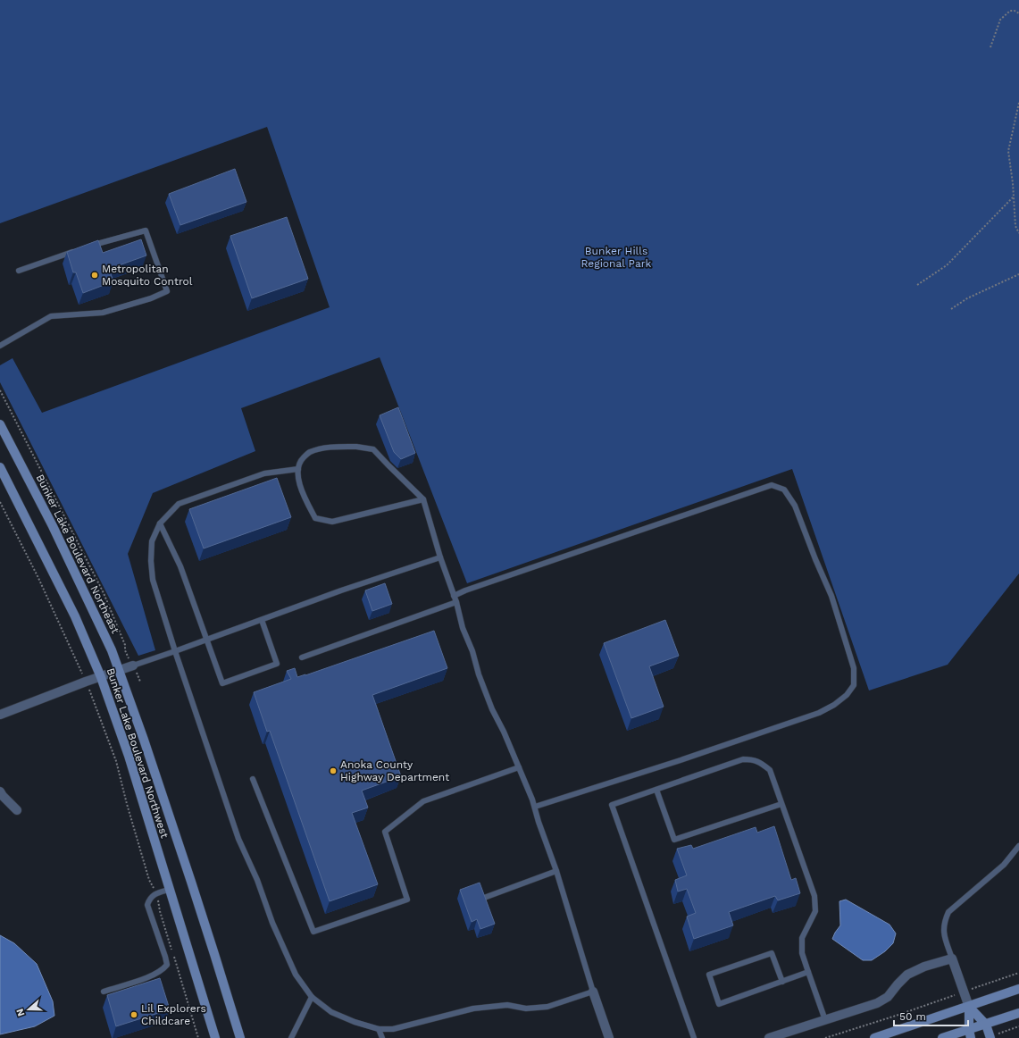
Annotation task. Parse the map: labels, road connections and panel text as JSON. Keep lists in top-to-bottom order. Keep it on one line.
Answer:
{"streets":{"main road":["Bunker Lake Boulevard Northeast","Bunker Lake Boulevard Northwest"]},"crossings":[["Bunker Lake Boulevard Northeast","Bunker Lake Boulevard Northwest"]],"parks":["Bunker Hills Regional Park"],"places":["Metropolitan Mosquito Control","Anoka County Highway Department","Lil Explorers Childcare"],"scale_bar":"50 m","north":"left"}
